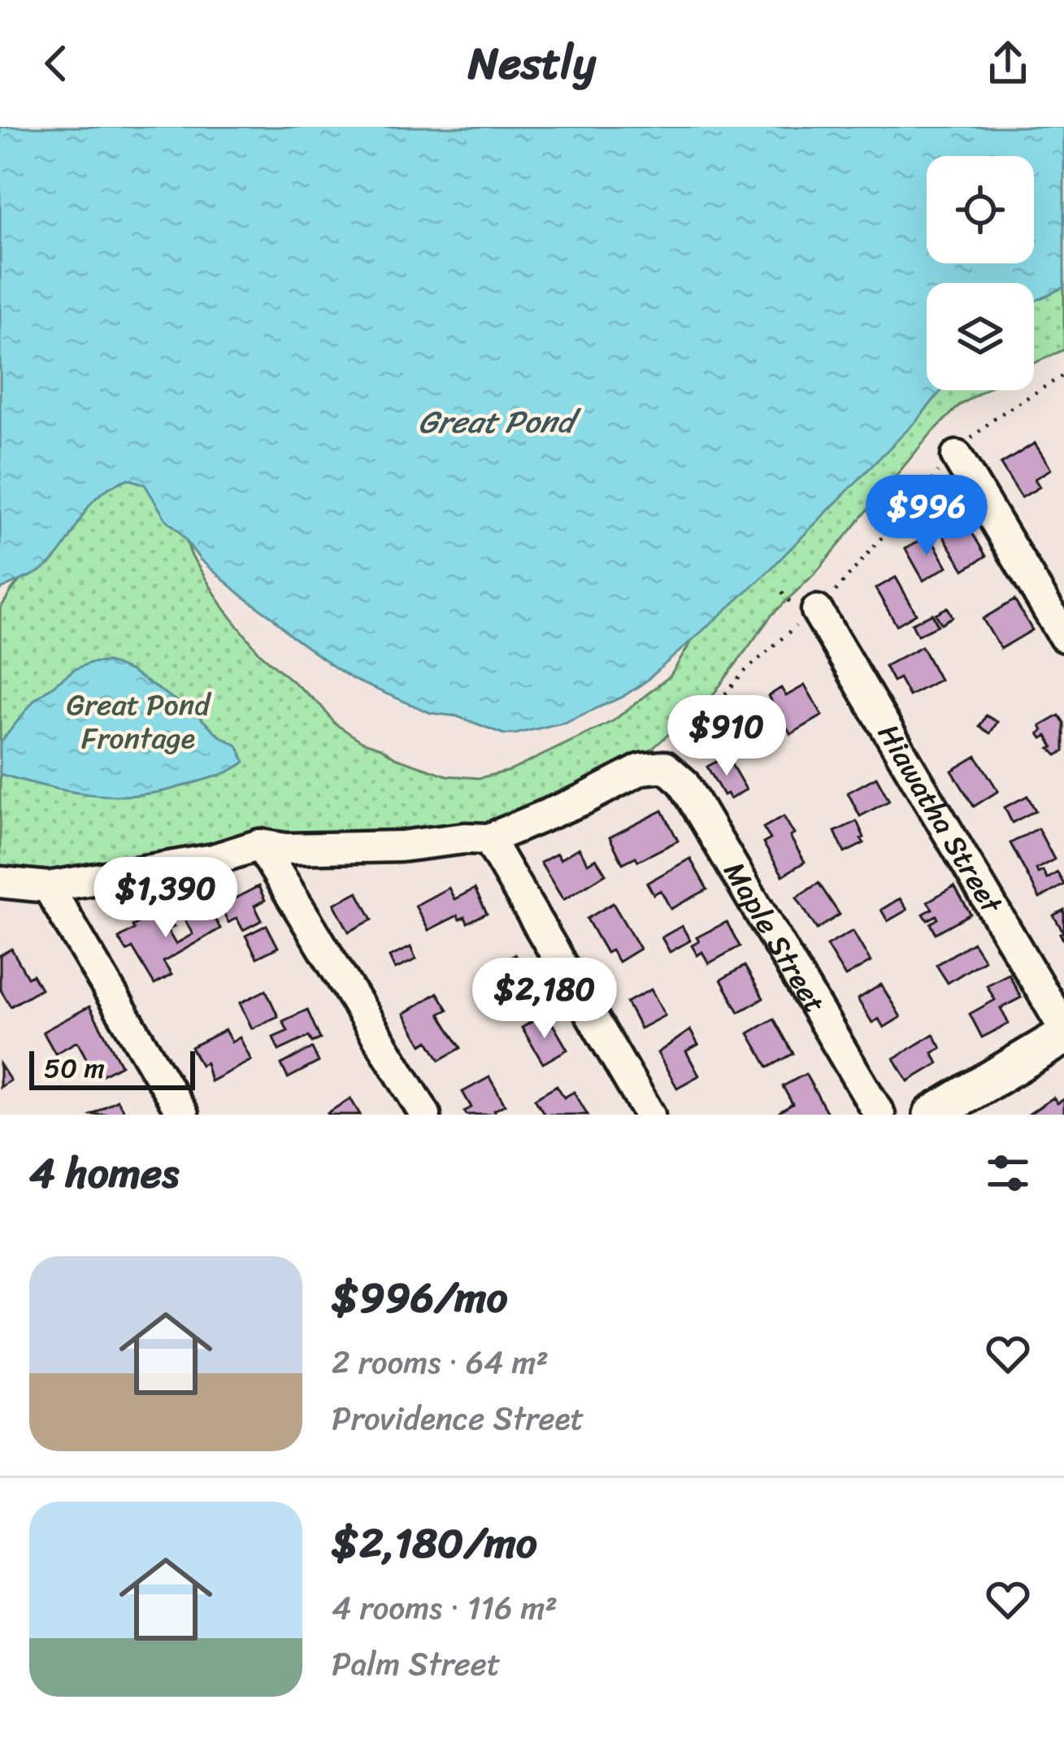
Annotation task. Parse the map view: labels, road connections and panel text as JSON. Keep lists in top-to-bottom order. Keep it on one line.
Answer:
{"streets":{"street":["Hiawatha Street","Maple Street"]},"water":["Great Pond"],"parks":["Great Pond Frontage"],"scale_bar":"50 m","page":{"header":"Nestly","price":["$996","$910","$1,390","$2,180"],"scale":"50 m","heading":"4 homes","list":[{"name":"$996/mo","note":"2 rooms · 64 m² · Providence Street"},{"name":"$2,180/mo","note":"4 rooms · 116 m² · Palm Street"}]}}
